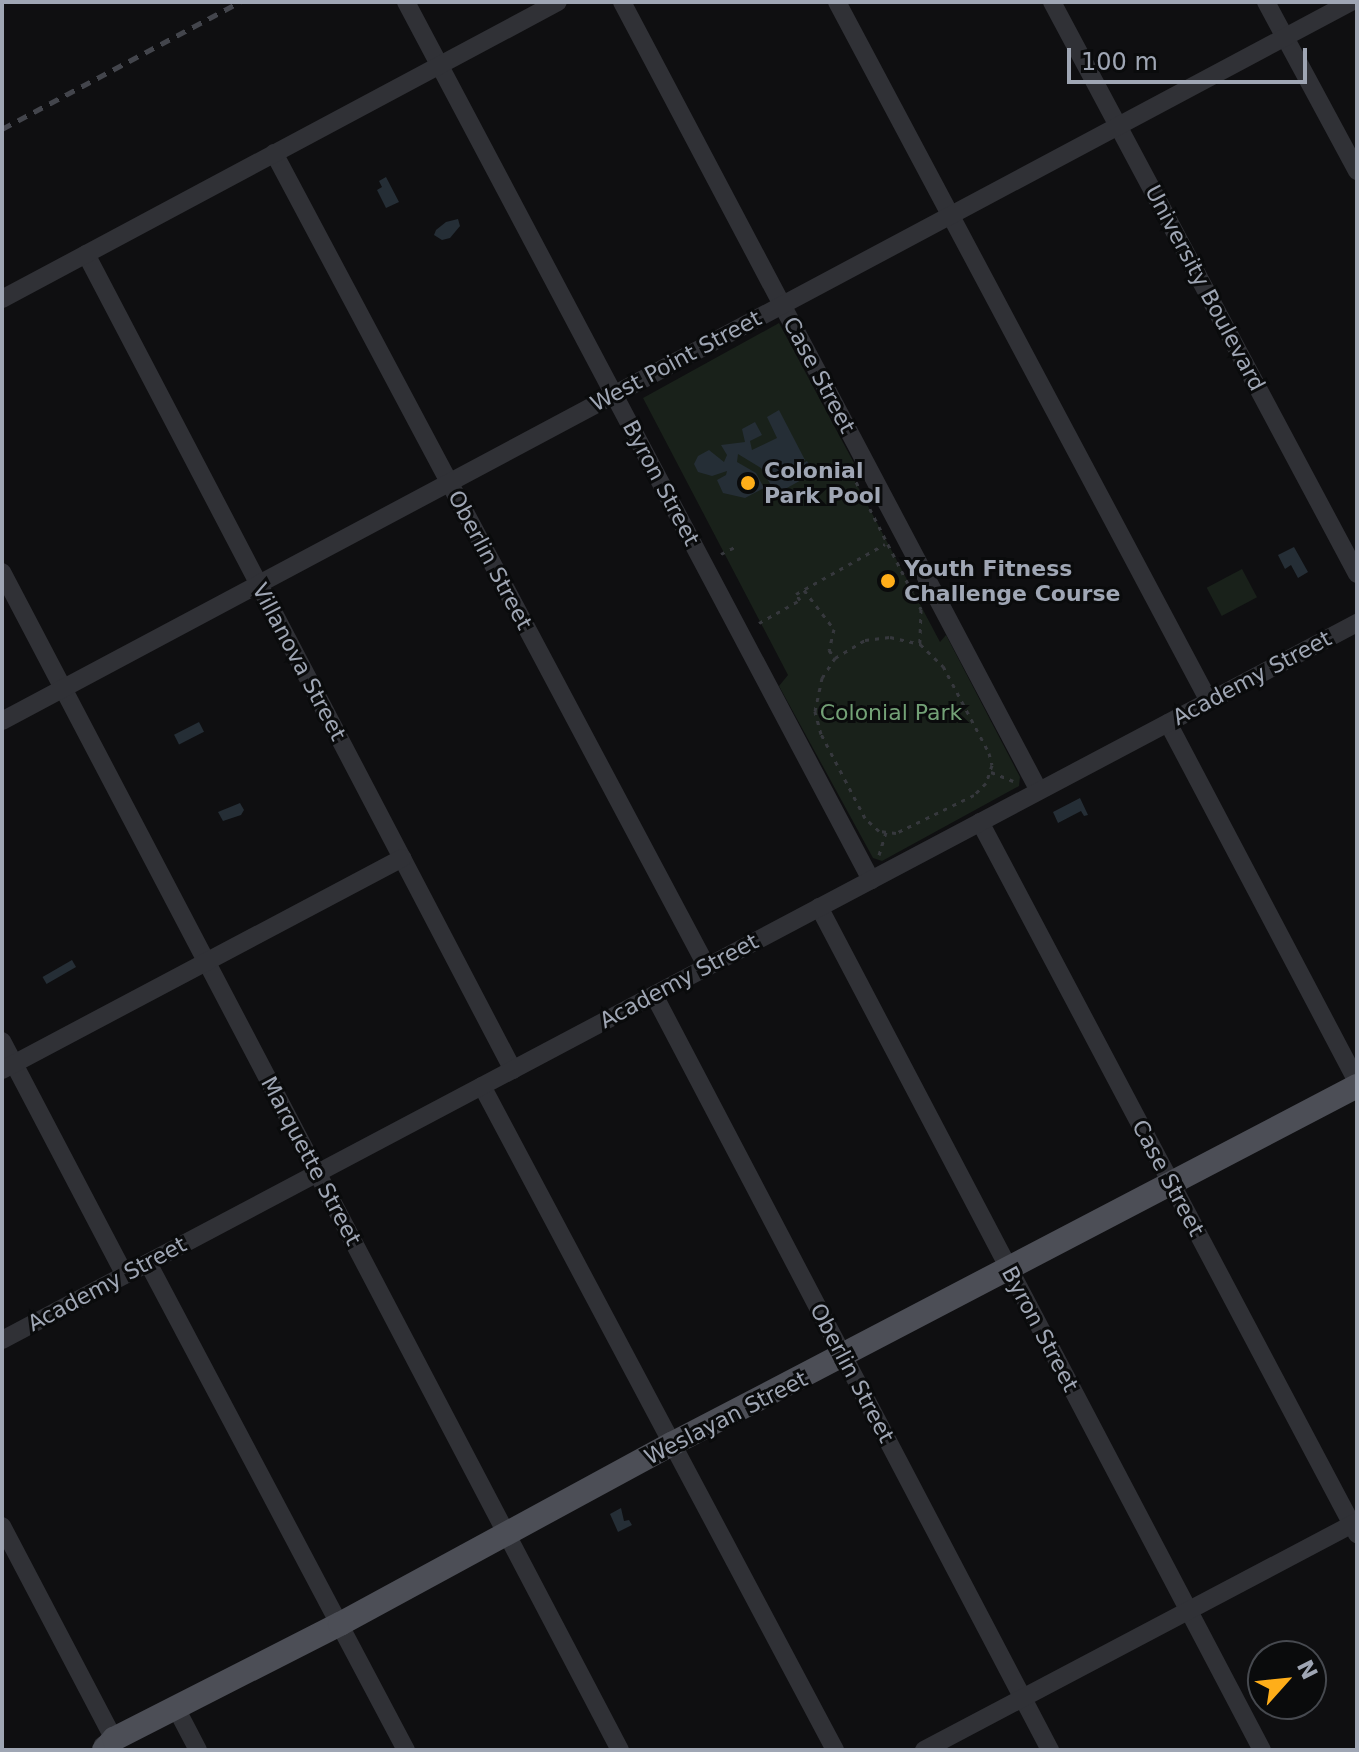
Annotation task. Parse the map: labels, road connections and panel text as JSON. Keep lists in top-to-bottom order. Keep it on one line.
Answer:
{"streets":{"main road":["Weslayan Street"],"street":["University Boulevard","West Point Street","Case Street","Byron Street","Oberlin Street","Villanova Street","Academy Street","Marquette Street"]},"crossings":[["University Boulevard","West Point Street"],["West Point Street","Case Street"],["West Point Street","Byron Street"],["West Point Street","Oberlin Street"],["West Point Street","Villanova Street"],["West Point Street","Marquette Street"],["Case Street","Academy Street"],["Case Street","Weslayan Street"],["Byron Street","Academy Street"],["Byron Street","Weslayan Street"],["Oberlin Street","Academy Street"],["Oberlin Street","Weslayan Street"],["Villanova Street","Academy Street"],["Academy Street","Marquette Street"],["Marquette Street","Weslayan Street"]],"parks":["Colonial Park"],"places":["Colonial Park Pool","Youth Fitness Challenge Course"],"scale_bar":"100 m","north":"top right"}
